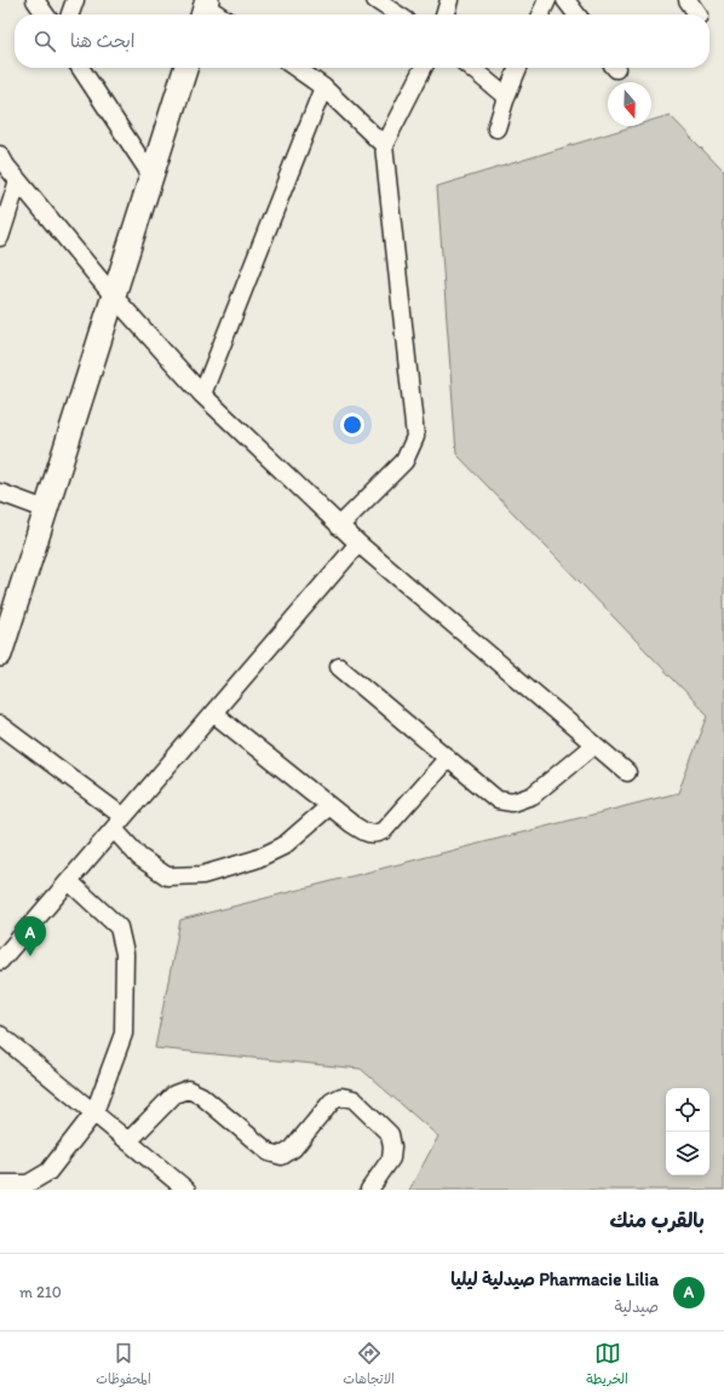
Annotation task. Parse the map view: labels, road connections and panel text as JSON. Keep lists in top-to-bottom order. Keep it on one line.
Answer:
{"north":"bottom","page":{"search":"ابحث هنا","pins":"A","heading":"بالقرب منك","list":[{"mark":"A","name":"Pharmacie Lilia صيدلية ليليا","note":"صيدلية","value":"210 m"}],"nav":["الخريطة","الاتجاهات","المحفوظات"]}}
